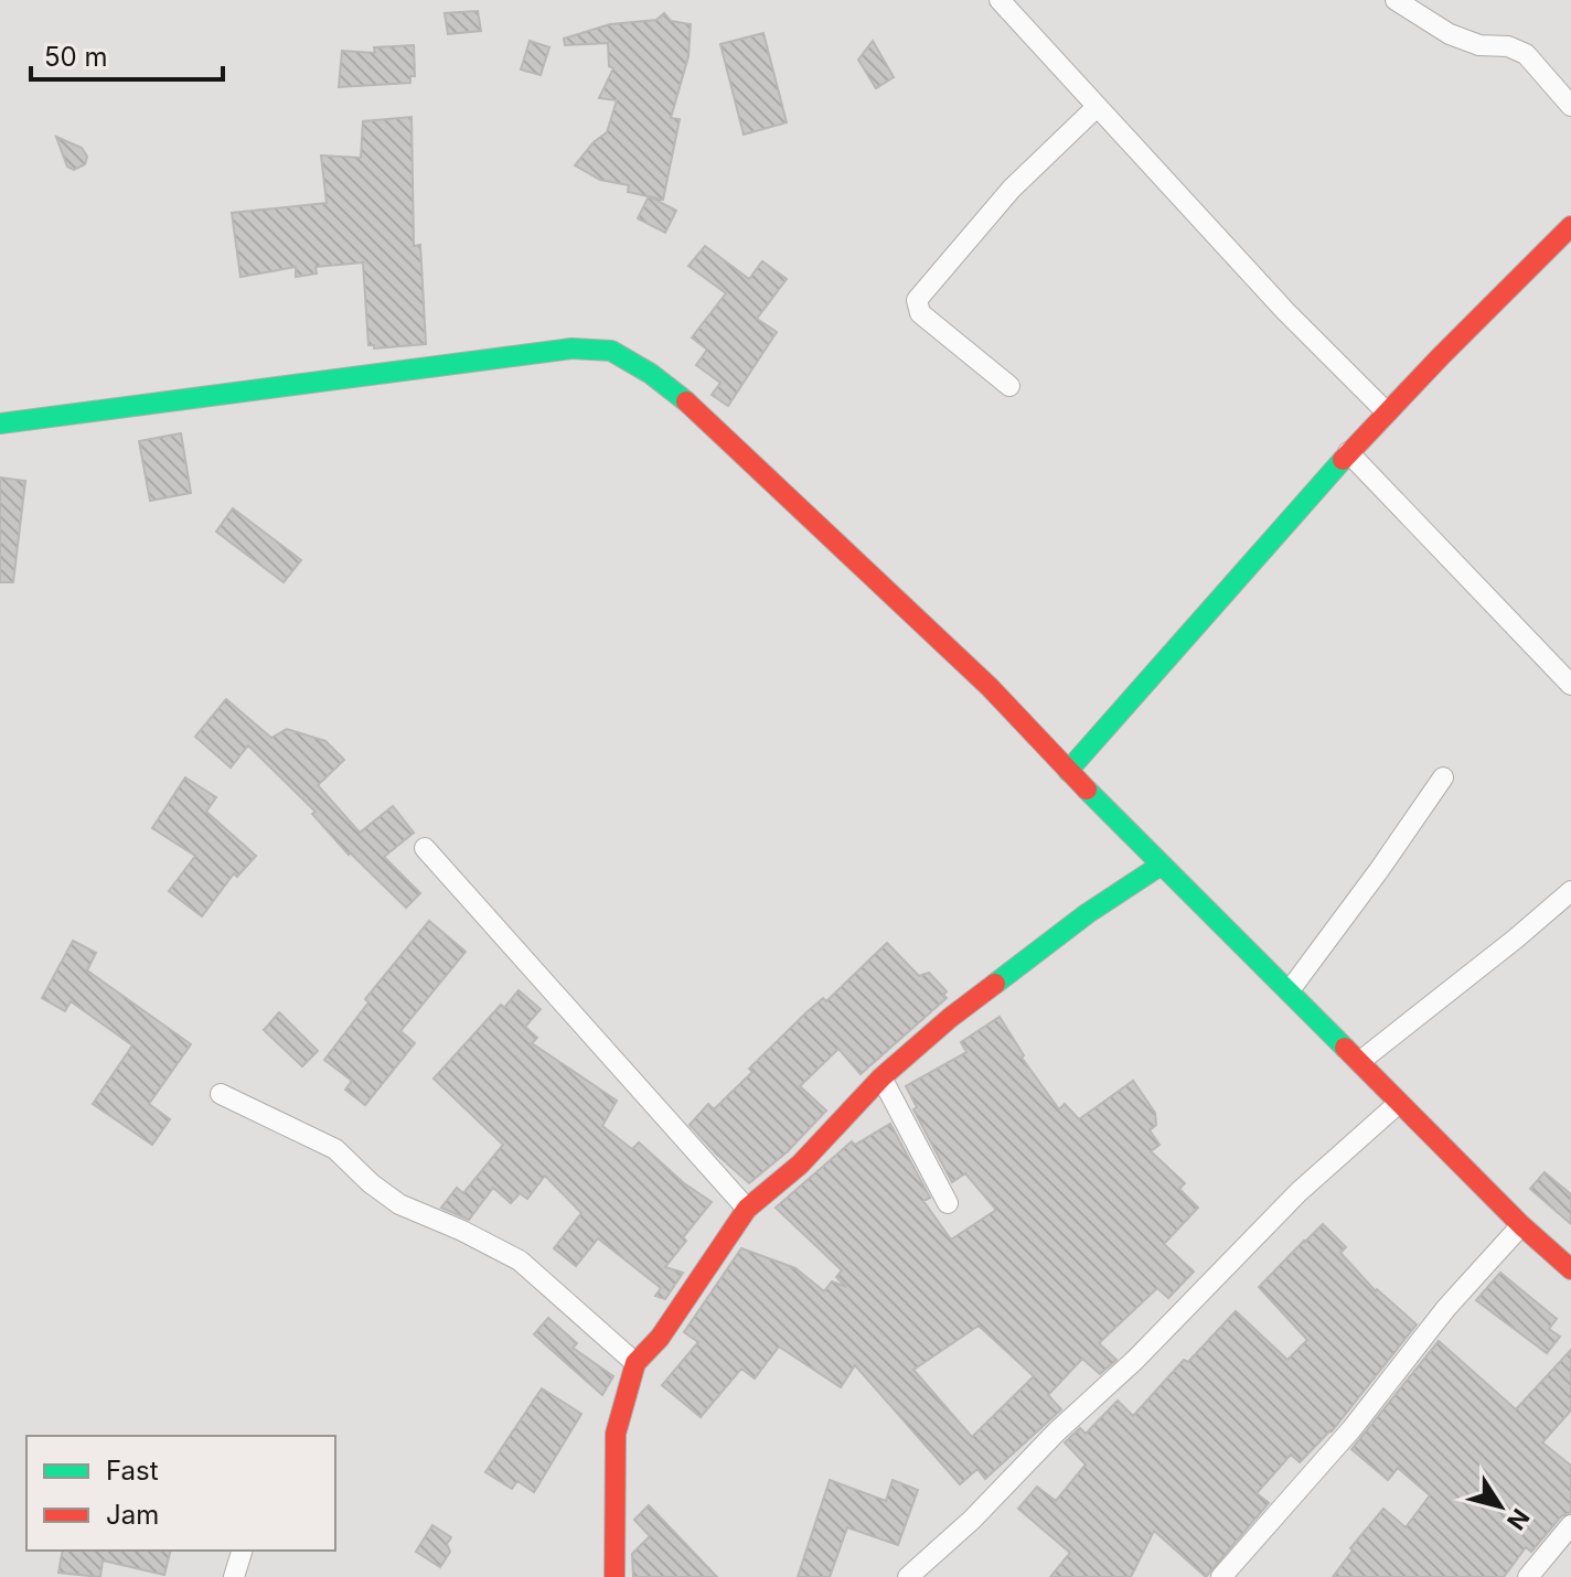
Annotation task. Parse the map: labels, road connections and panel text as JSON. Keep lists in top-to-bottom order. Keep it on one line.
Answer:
{"legend":["Fast","Jam"],"scale_bar":"50 m","north":"bottom right"}
